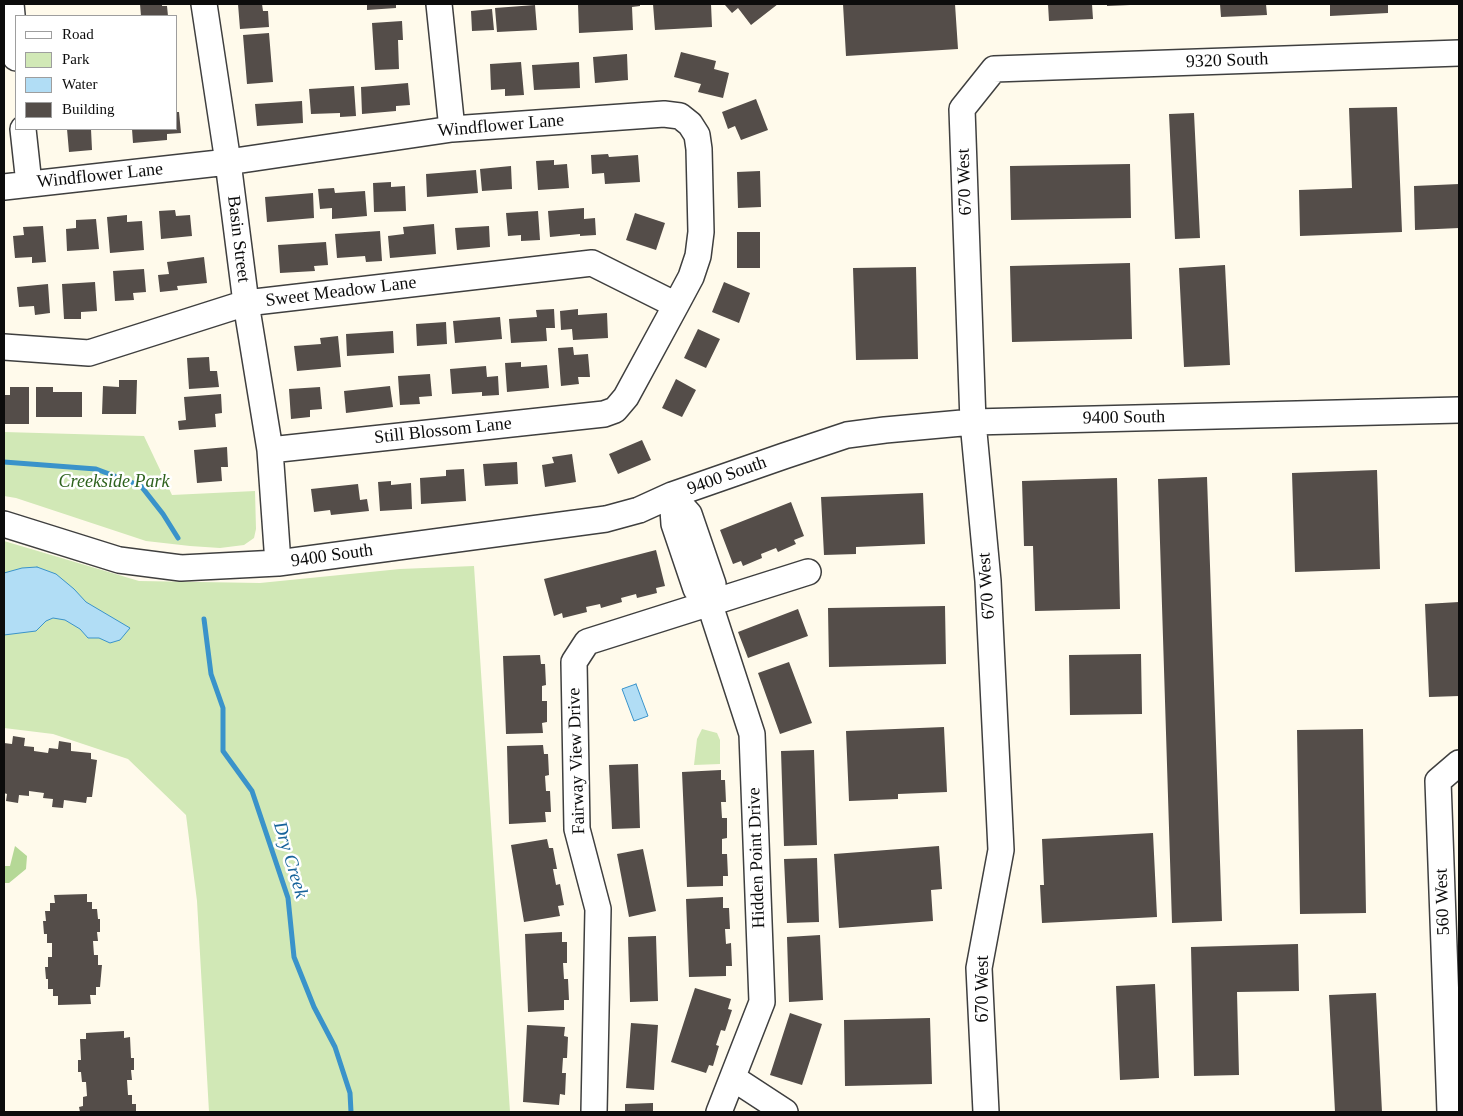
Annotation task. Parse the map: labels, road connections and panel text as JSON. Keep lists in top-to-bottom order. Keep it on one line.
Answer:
{"streets":{"street":["9320 South","Windflower Lane","670 West","Basin Street","Sweet Meadow Lane","9400 South","Still Blossom Lane","Fairway View Drive","Hidden Point Drive","560 West"]},"crossings":[["9320 South","670 West"],["Windflower Lane","Basin Street"],["Windflower Lane","Sweet Meadow Lane"],["Windflower Lane","Still Blossom Lane"],["670 West","9400 South"],["Basin Street","Sweet Meadow Lane"],["Basin Street","9400 South"],["Basin Street","Still Blossom Lane"],["9400 South","Hidden Point Drive"],["Fairway View Drive","Hidden Point Drive"]],"water":["Dry Creek"],"parks":["Creekside Park"],"legend":["Road","Park","Water","Building"]}
